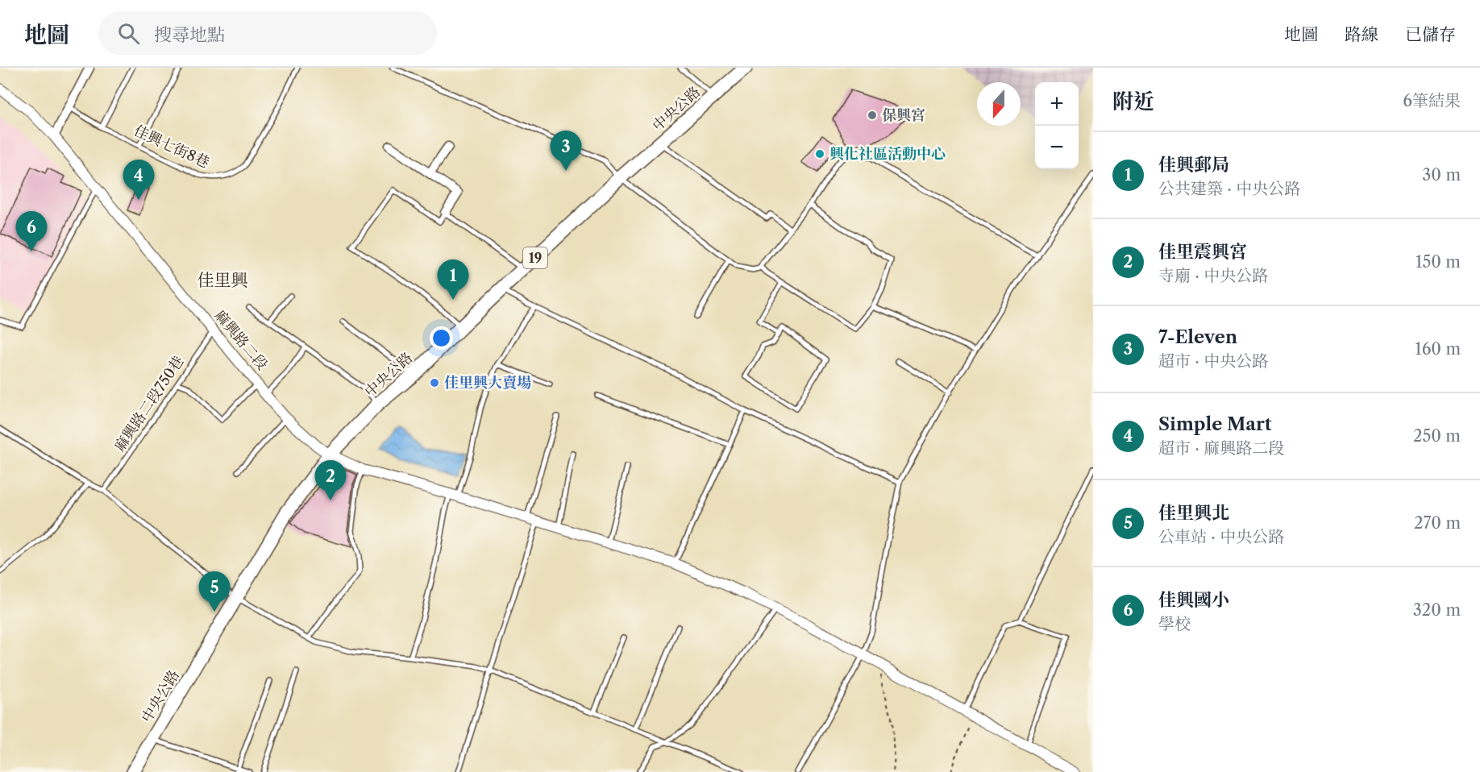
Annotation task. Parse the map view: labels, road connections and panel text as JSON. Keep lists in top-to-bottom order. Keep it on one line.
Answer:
{"streets":{"main road":["中央公路","19"],"street":["麻興路二段"],"lane":["佳興七街8巷","麻興路二段750巷"]},"crossings":[["中央公路","麻興路二段"],["麻興路二段","麻興路二段750巷"]],"districts":["佳里興"],"places":["保興宮","興化社區活動中心","佳里興大賣場"],"north":"bottom","page":{"header":"地圖","search":"搜尋地點","nav":["地圖","路線","已儲存"],"heading":["附近","6筆結果"],"map_buttons":["+","−"],"pins":["3","4","6","1","2","5"],"list":[{"mark":"1","name":"佳興郵局","note":"公共建築 · 中央公路","value":"30 m"},{"mark":"2","name":"佳里震興宮","note":"寺廟 · 中央公路","value":"150 m"},{"mark":"3","name":"7-Eleven","note":"超市 · 中央公路","value":"160 m"},{"mark":"4","name":"Simple Mart","note":"超市 · 麻興路二段","value":"250 m"},{"mark":"5","name":"佳里興北","note":"公車站 · 中央公路","value":"270 m"},{"mark":"6","name":"佳興國小","note":"學校","value":"320 m"}]}}
